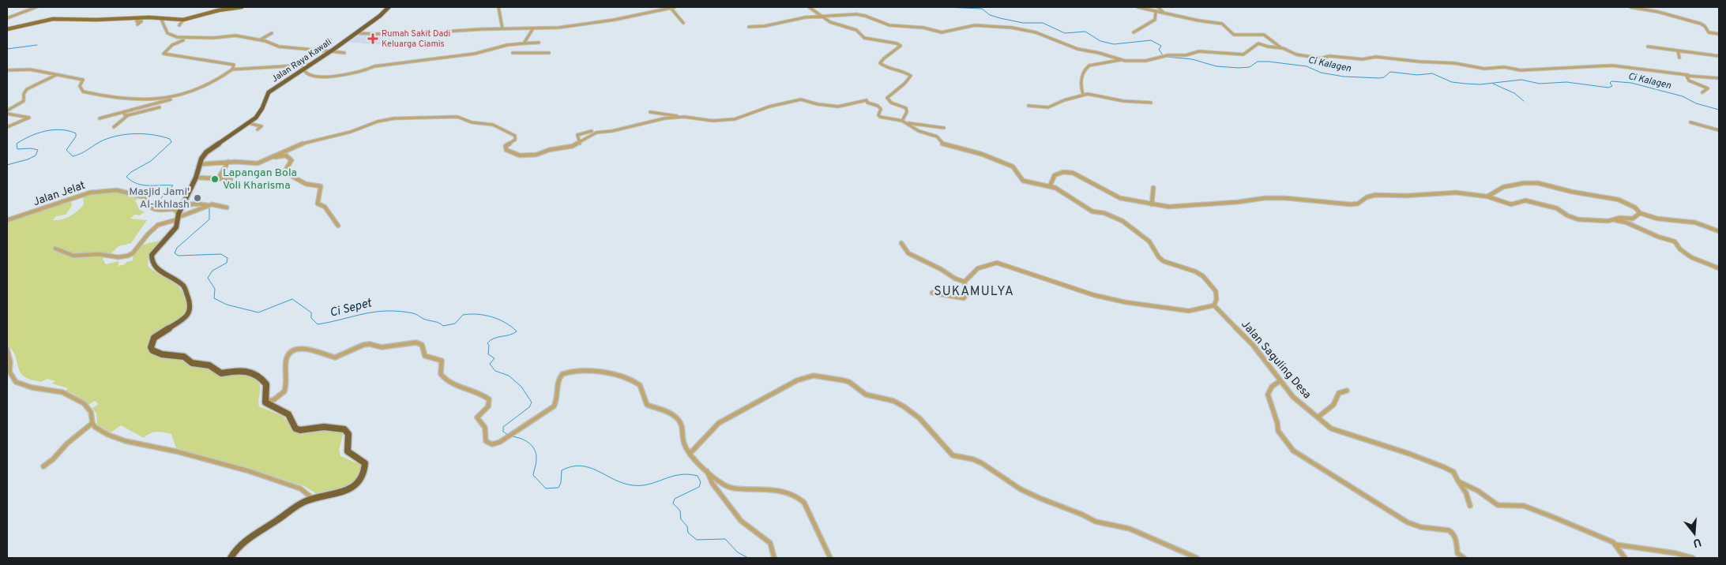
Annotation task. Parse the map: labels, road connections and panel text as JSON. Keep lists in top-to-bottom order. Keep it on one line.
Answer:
{"streets":{"highway":["Jalan Raya Kawali"],"street":["Jalan Jelat","Jalan Saguling Desa"]},"crossings":[["Jalan Raya Kawali","Jalan Jelat"]],"districts":["SUKAMULYA"],"water":["Ci Kalagen","Ci Sepet"],"places":{"health":["Rumah Sakit Dadi Keluarga Ciamis"],"other":["Lapangan Bola Voli Kharisma","Masjid Jami' Al-Ikhlash"]},"north":"bottom"}
